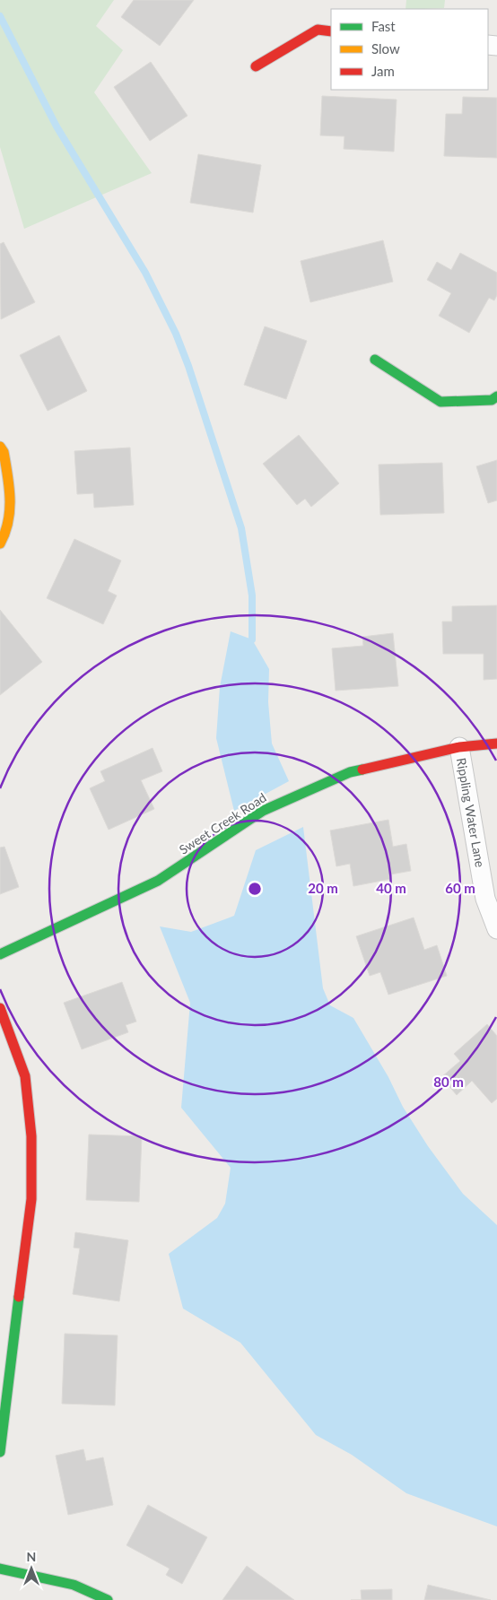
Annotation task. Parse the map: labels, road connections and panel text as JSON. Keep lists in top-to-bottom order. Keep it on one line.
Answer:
{"streets":{"street":["Rippling Water Lane","Sweet Creek Road"]},"crossings":[["Rippling Water Lane","Sweet Creek Road"]],"legend":["Fast","Slow","Jam"],"north":"top","rings":["20 m","40 m","60 m","80 m"]}
